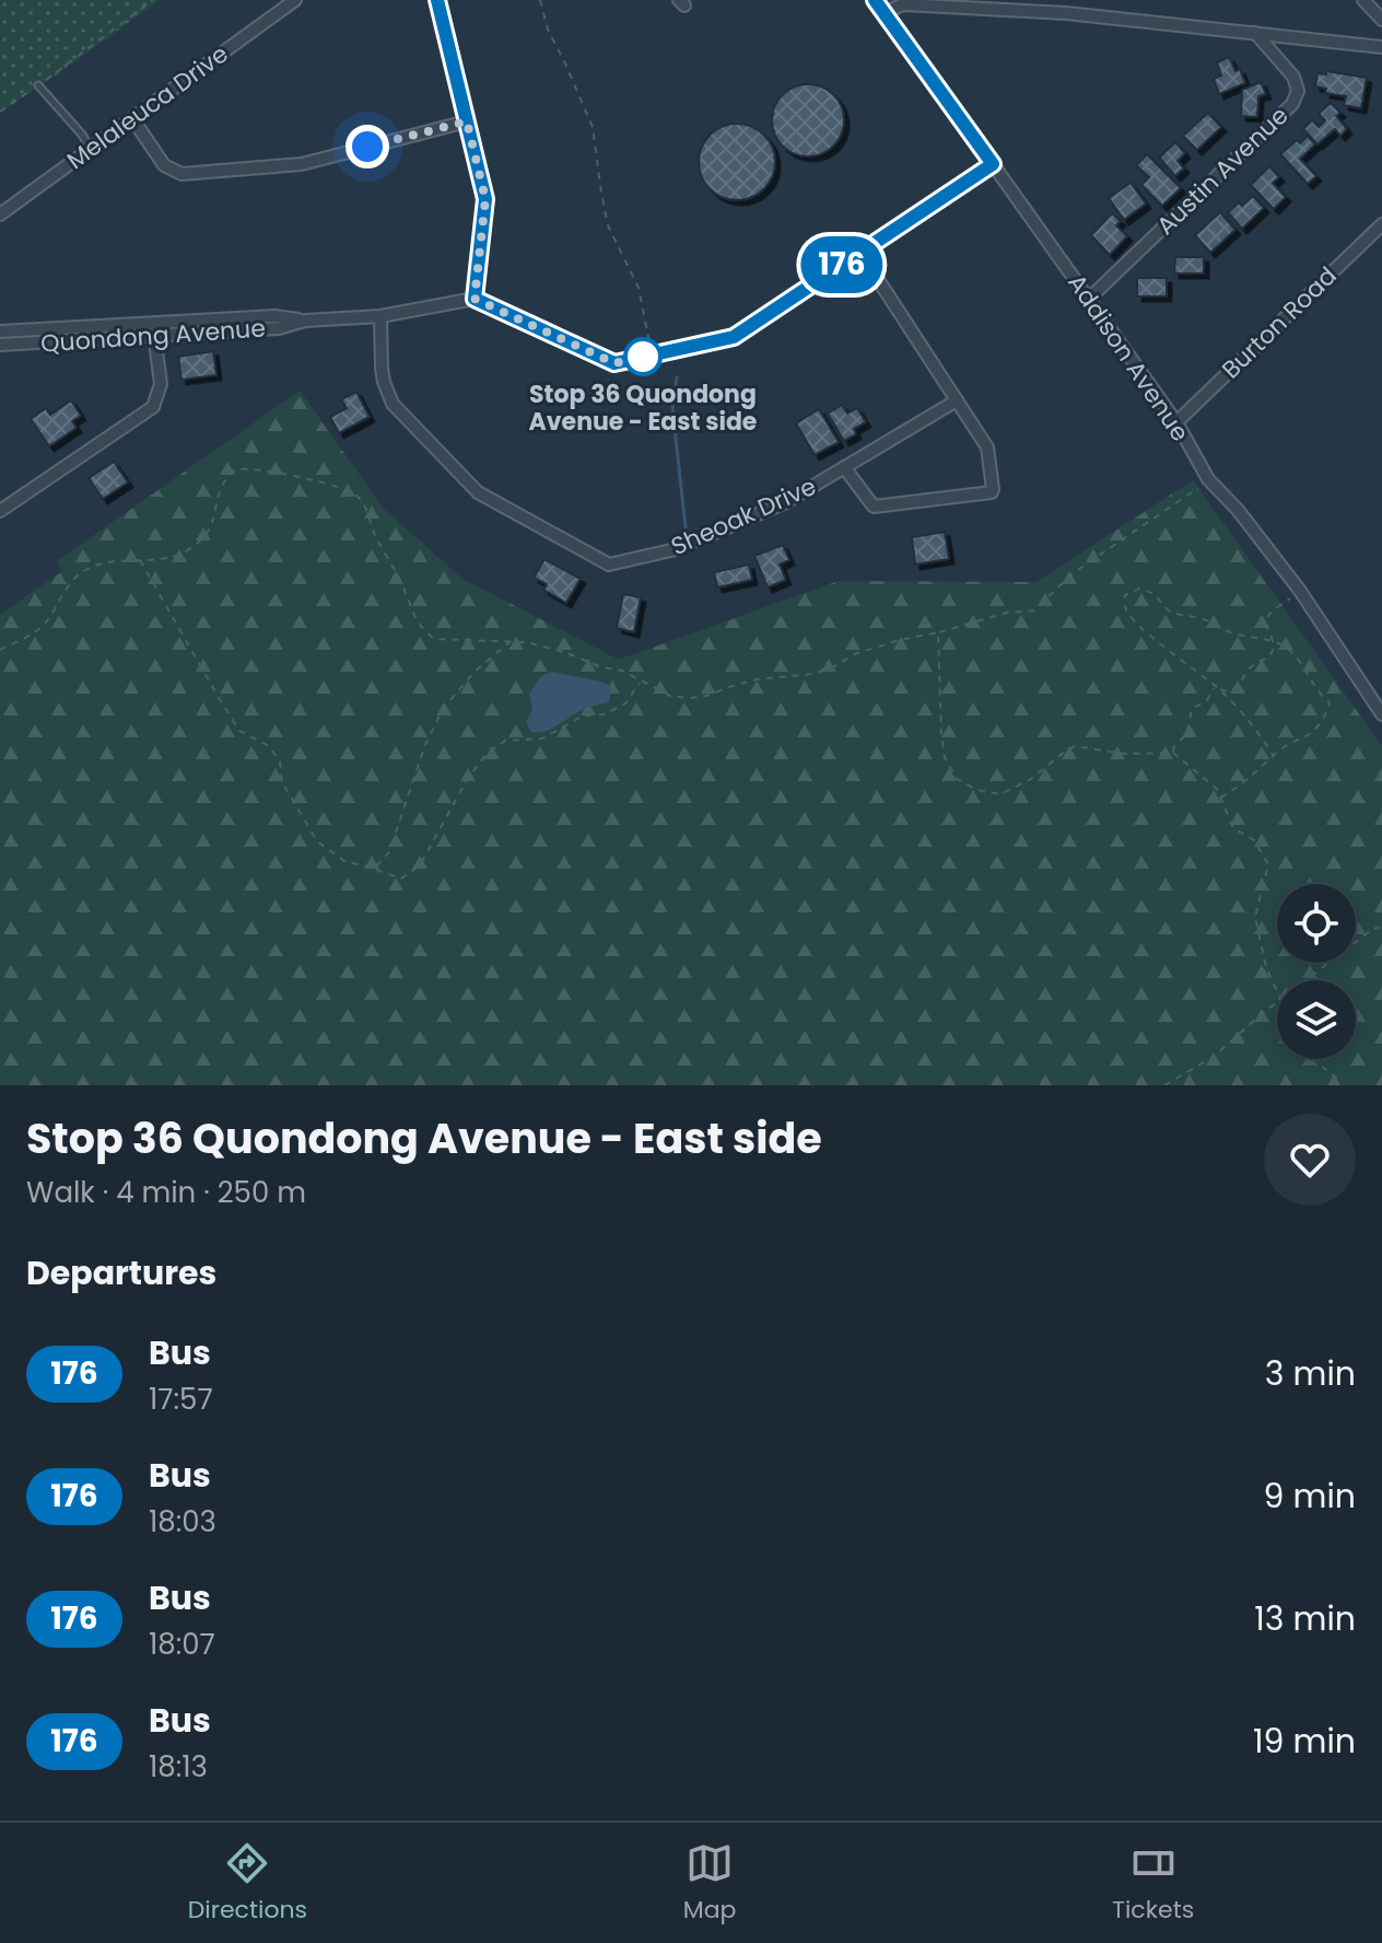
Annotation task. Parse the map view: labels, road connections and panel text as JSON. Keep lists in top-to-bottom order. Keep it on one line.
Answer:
{"streets":{"street":["Melaleuca Drive","Austin Avenue","Burton Road","Quondong Avenue","Addison Avenue","Sheoak Drive"]},"crossings":[["Austin Avenue","Addison Avenue"],["Burton Road","Addison Avenue"],["Quondong Avenue","Sheoak Drive"]],"places":["Stop 36 Quondong Avenue - East side"],"lines":["bus line 176"],"page":{"on_map":"176","heading":[["Stop 36 Quondong Avenue - East side","Walk · 4 min · 250 m"],"Departures"],"list":[{"mark":"176","name":"Bus","note":"17:57","value":"3 min"},{"mark":"176","name":"Bus","note":"18:03","value":"9 min"},{"mark":"176","name":"Bus","note":"18:07","value":"13 min"},{"mark":"176","name":"Bus","note":"18:13","value":"19 min"}],"tabs":["Directions","Map","Tickets"]}}
